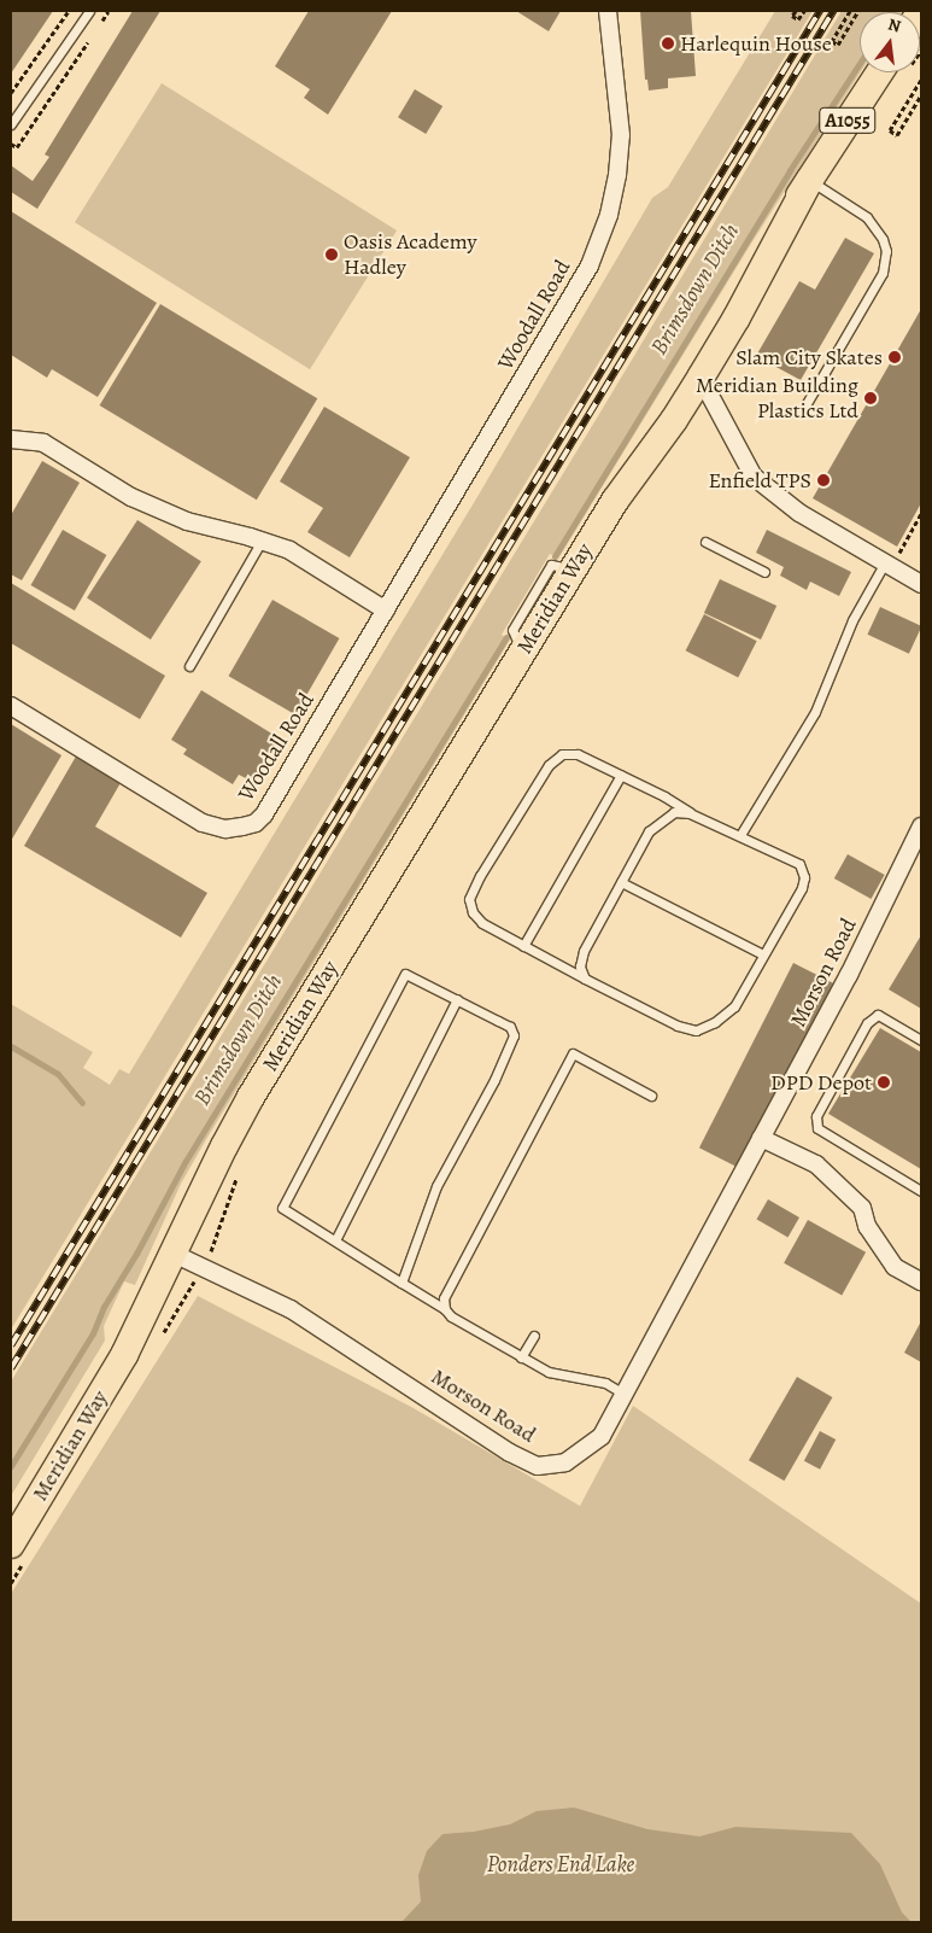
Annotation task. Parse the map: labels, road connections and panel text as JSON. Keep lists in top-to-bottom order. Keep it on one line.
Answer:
{"streets":{"main road":["A1055","Meridian Way"],"street":["Woodall Road","Morson Road"]},"crossings":[["Meridian Way","Morson Road"]],"water":["Brimsdown Ditch","Ponders End Lake"],"places":["Harlequin House","Oasis Academy Hadley","Slam City Skates","Meridian Building Plastics Ltd","Enfield TPS","DPD Depot"],"north":"top"}
